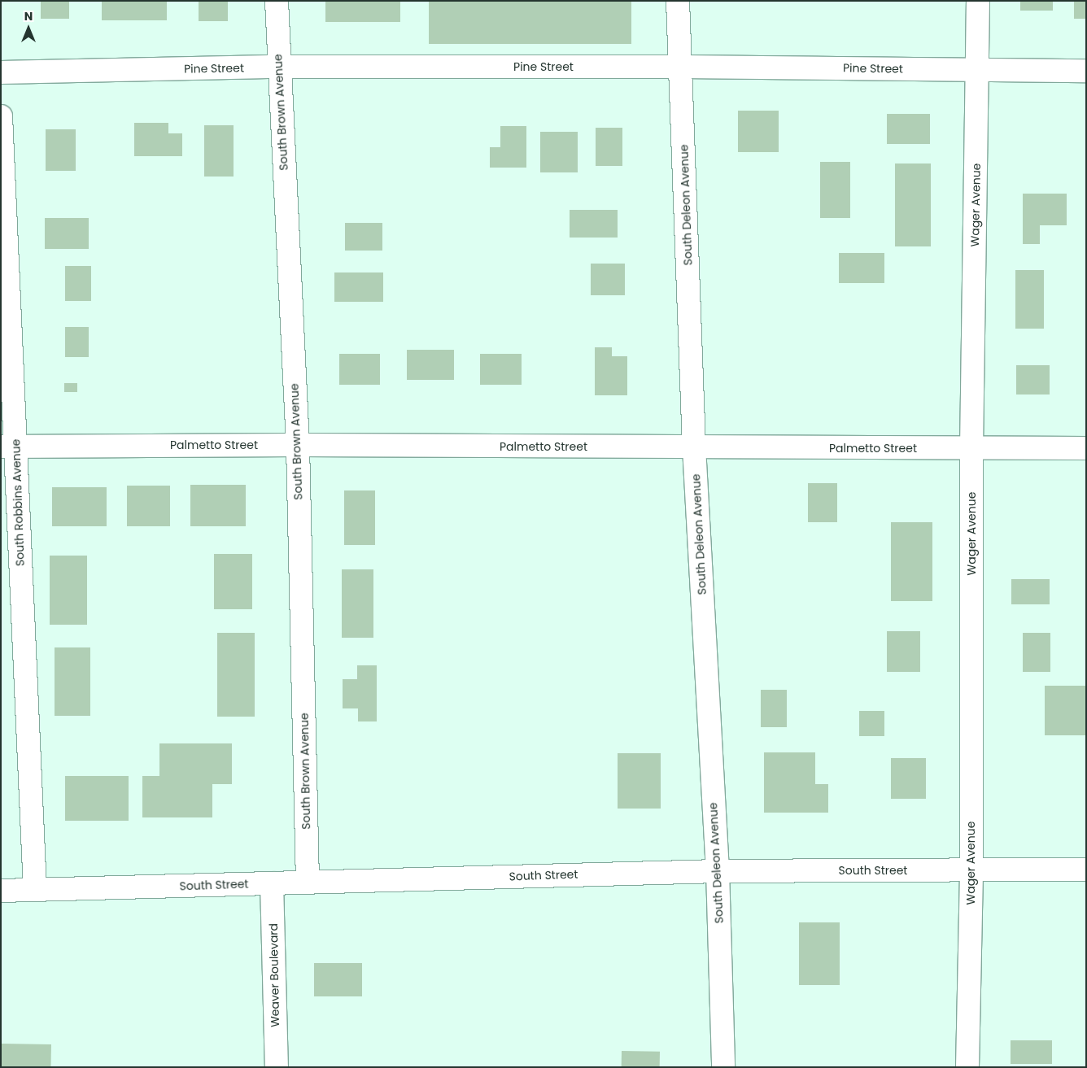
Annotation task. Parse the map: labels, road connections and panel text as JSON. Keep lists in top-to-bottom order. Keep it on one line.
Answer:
{"streets":{"street":["Pine Street","South Brown Avenue","South Deleon Avenue","Wager Avenue","Palmetto Street","South Robbins Avenue","South Street","Weaver Boulevard"]},"crossings":[["Pine Street","South Brown Avenue"],["Pine Street","South Deleon Avenue"],["Pine Street","Wager Avenue"],["South Brown Avenue","Palmetto Street"],["South Brown Avenue","South Street"],["South Deleon Avenue","Palmetto Street"],["South Deleon Avenue","South Street"],["Wager Avenue","Palmetto Street"],["Wager Avenue","South Street"],["Palmetto Street","South Robbins Avenue"],["South Robbins Avenue","South Street"],["South Street","Weaver Boulevard"]],"north":"top"}
